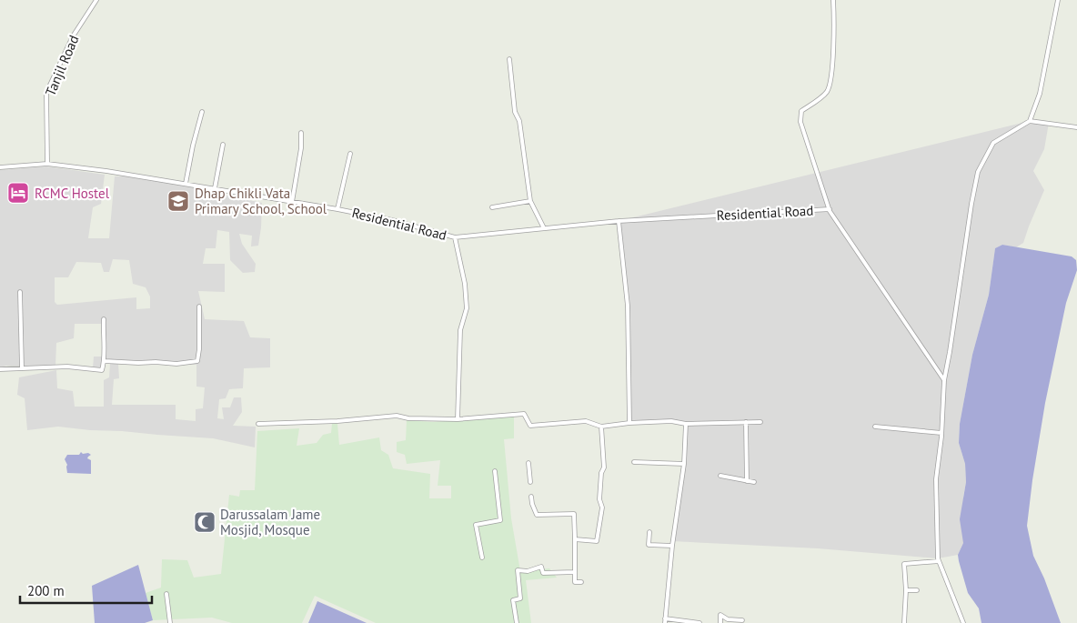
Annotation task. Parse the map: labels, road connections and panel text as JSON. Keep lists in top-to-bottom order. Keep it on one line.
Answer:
{"streets":{"street":["Tanjil Road","Residential Road"]},"crossings":[["Tanjil Road","Residential Road"]],"places":{"hotel":["RCMC Hostel"],"school or university":["Dhap Chikli Vata Primary School, School"],"mosque":["Darussalam Jame Mosjid, Mosque"]},"scale_bar":"200 m"}
